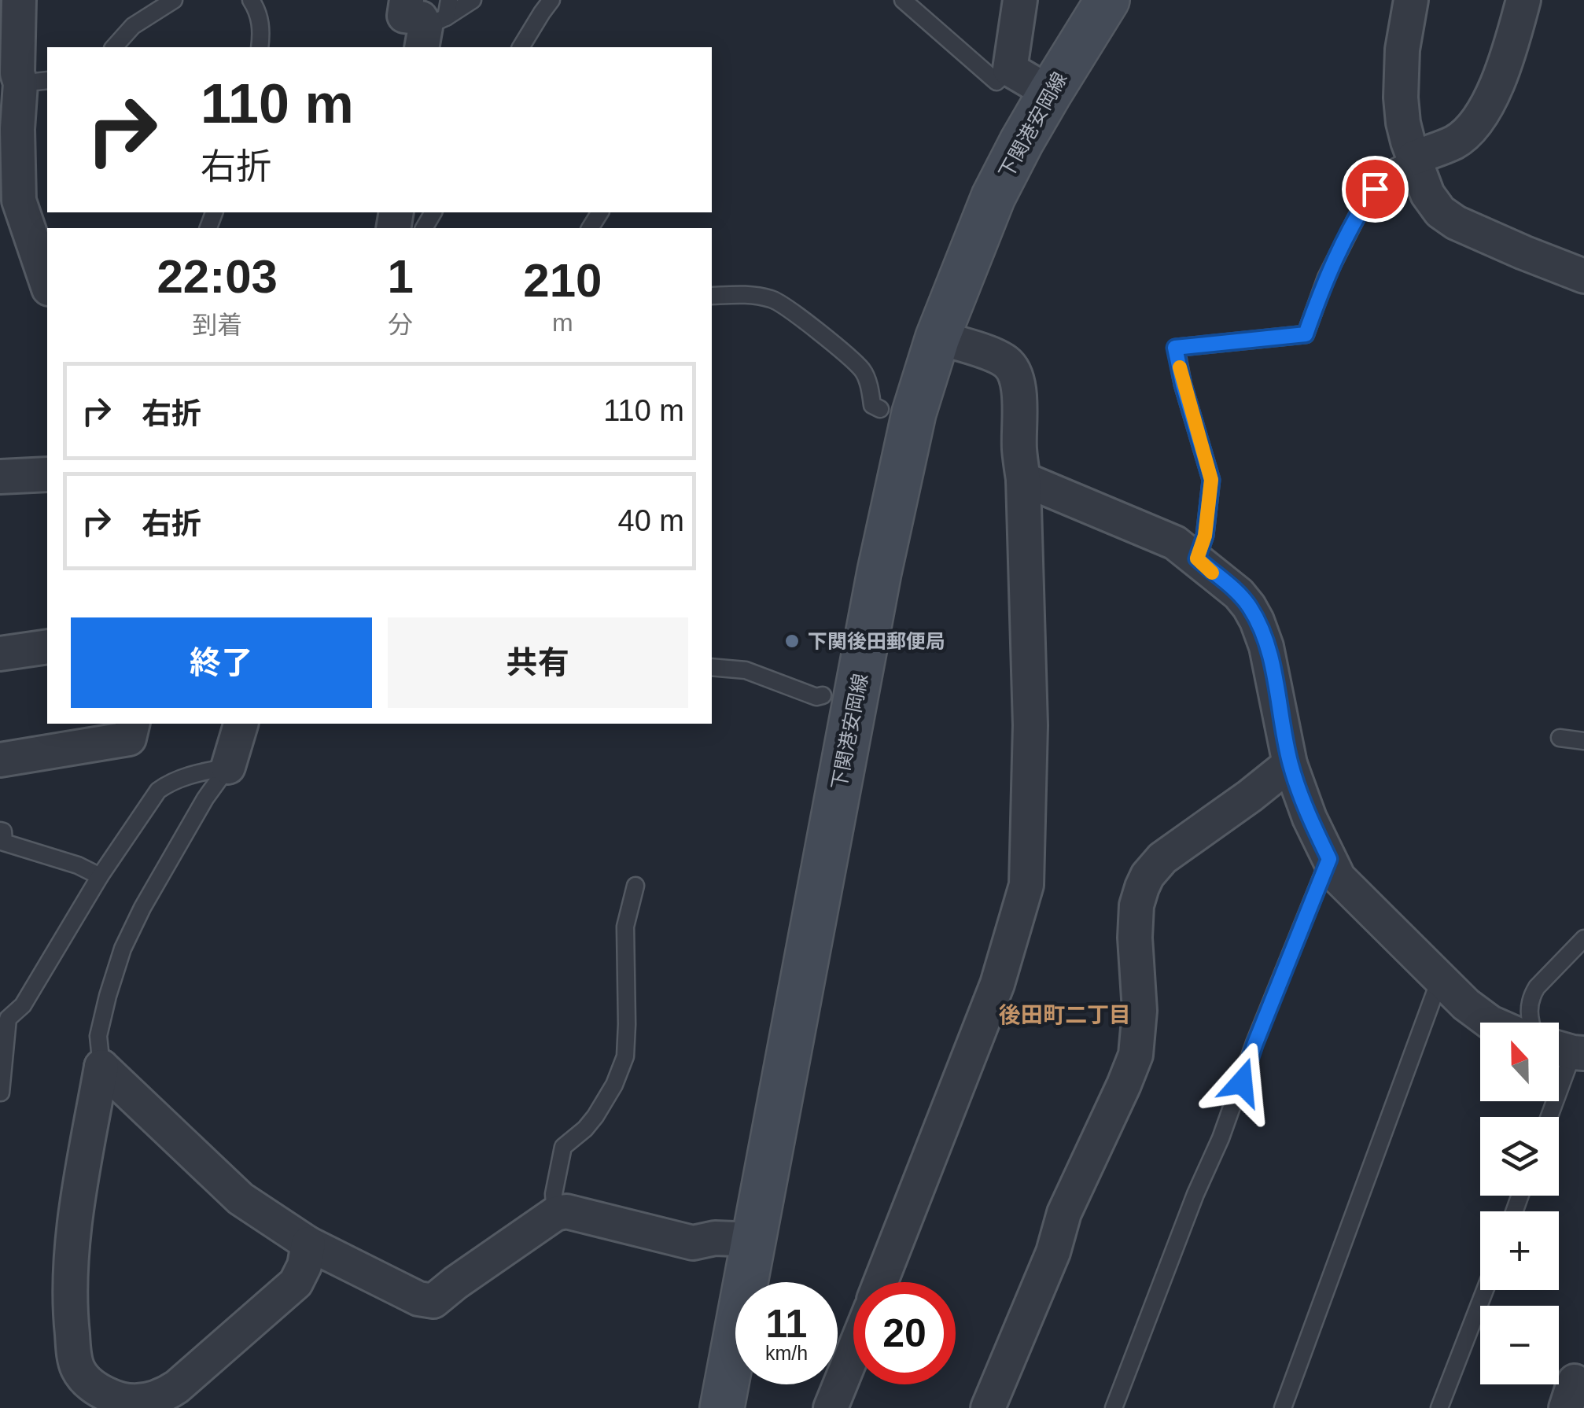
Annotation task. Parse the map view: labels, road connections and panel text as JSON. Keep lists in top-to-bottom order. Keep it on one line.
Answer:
{"streets":{"main road":["下関港安岡線"]},"districts":["後田町二丁目"],"places":["下関後田郵便局"],"north":"top","page":{"turn":["110 m","右折"],"eta":["22:03","到着","1","分","210","m"],"list":[{"name":"右折","value":"110 m"},{"name":"右折","value":"40 m"}],"buttons":["終了","共有"],"map_buttons":["+","−"],"speed":"11 km/h","limit":"20"}}
